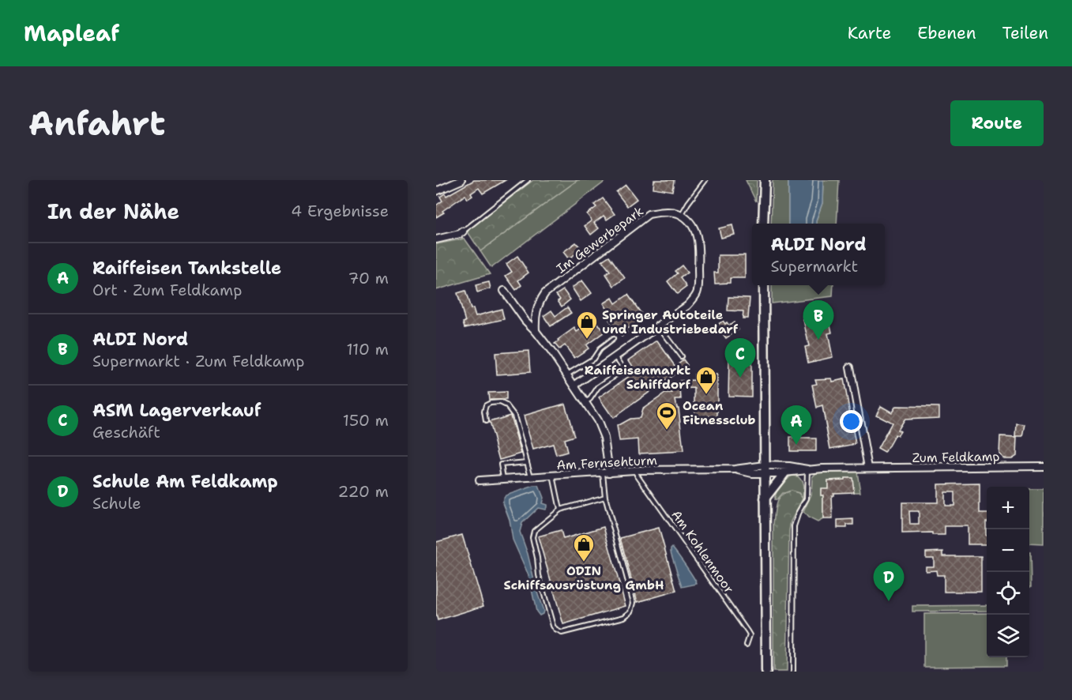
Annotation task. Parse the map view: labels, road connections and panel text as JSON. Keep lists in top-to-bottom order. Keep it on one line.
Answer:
{"streets":{"street":["Im Gewerbepark","Zum Feldkamp","Am Fernsehturm"],"lane":["Am Kohlenmoor"]},"crossings":[["Zum Feldkamp","Am Fernsehturm"],["Am Fernsehturm","Am Kohlenmoor"]],"places":{"shop":["Springer Autoteile und Industriebedarf","Raiffeisenmarkt Schiffdorf","ODIN Schiffsausrüstung GmbH"],"sports":["Ocean Fitnessclub"]},"page":{"header":"Mapleaf","nav":["Karte","Ebenen","Teilen"],"buttons":"Route","title":"Anfahrt","heading":["In der Nähe","4 Ergebnisse"],"popup":["ALDI Nord","Supermarkt"],"list":[{"mark":"A","name":"Raiffeisen Tankstelle","note":"Ort · Zum Feldkamp","value":"70 m"},{"mark":"B","name":"ALDI Nord","note":"Supermarkt · Zum Feldkamp","value":"110 m"},{"mark":"C","name":"ASM Lagerverkauf","note":"Geschäft","value":"150 m"},{"mark":"D","name":"Schule Am Feldkamp","note":"Schule","value":"220 m"}],"pins":["B","C","A","D"],"map_buttons":["+","−"]}}
